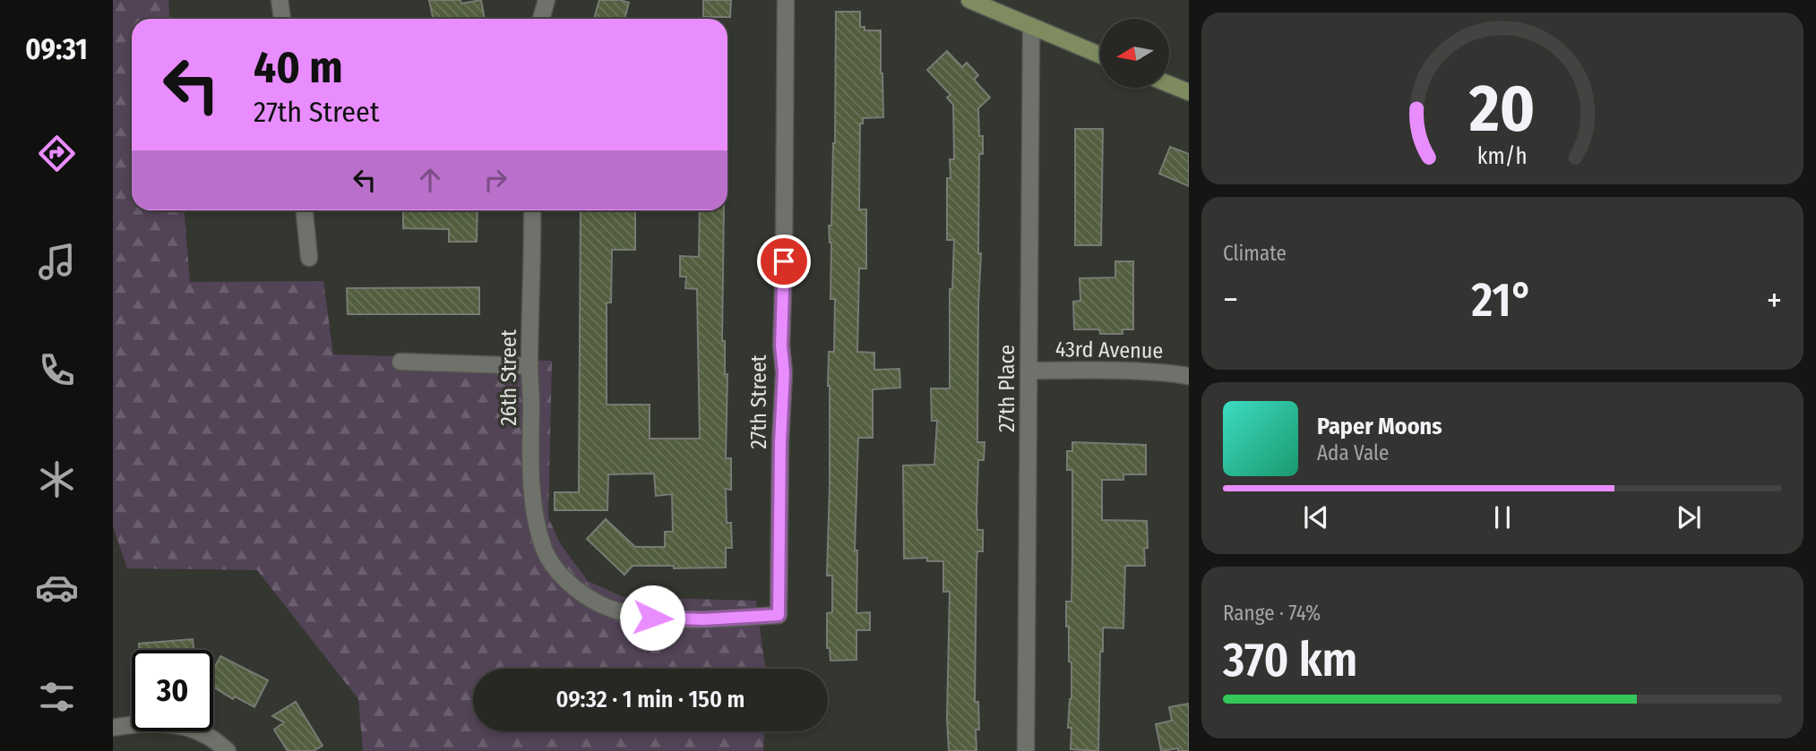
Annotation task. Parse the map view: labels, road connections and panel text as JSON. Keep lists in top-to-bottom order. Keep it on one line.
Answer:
{"streets":{"street":["43rd Avenue","26th Street","27th Place","27th Street"]},"crossings":[["43rd Avenue","27th Place"],["26th Street","27th Street"]],"north":"left","page":{"tabs":"09:31","turn":["40 m","27th Street"],"tile":["Climate",["Range · 74%","370 km"]],"heat":["−","21°","+"],"song":["Paper Moons","Ada Vale"],"limit":"30","trip":"09:32 · 1 min · 150 m","gauge":["20","km/h"]}}
